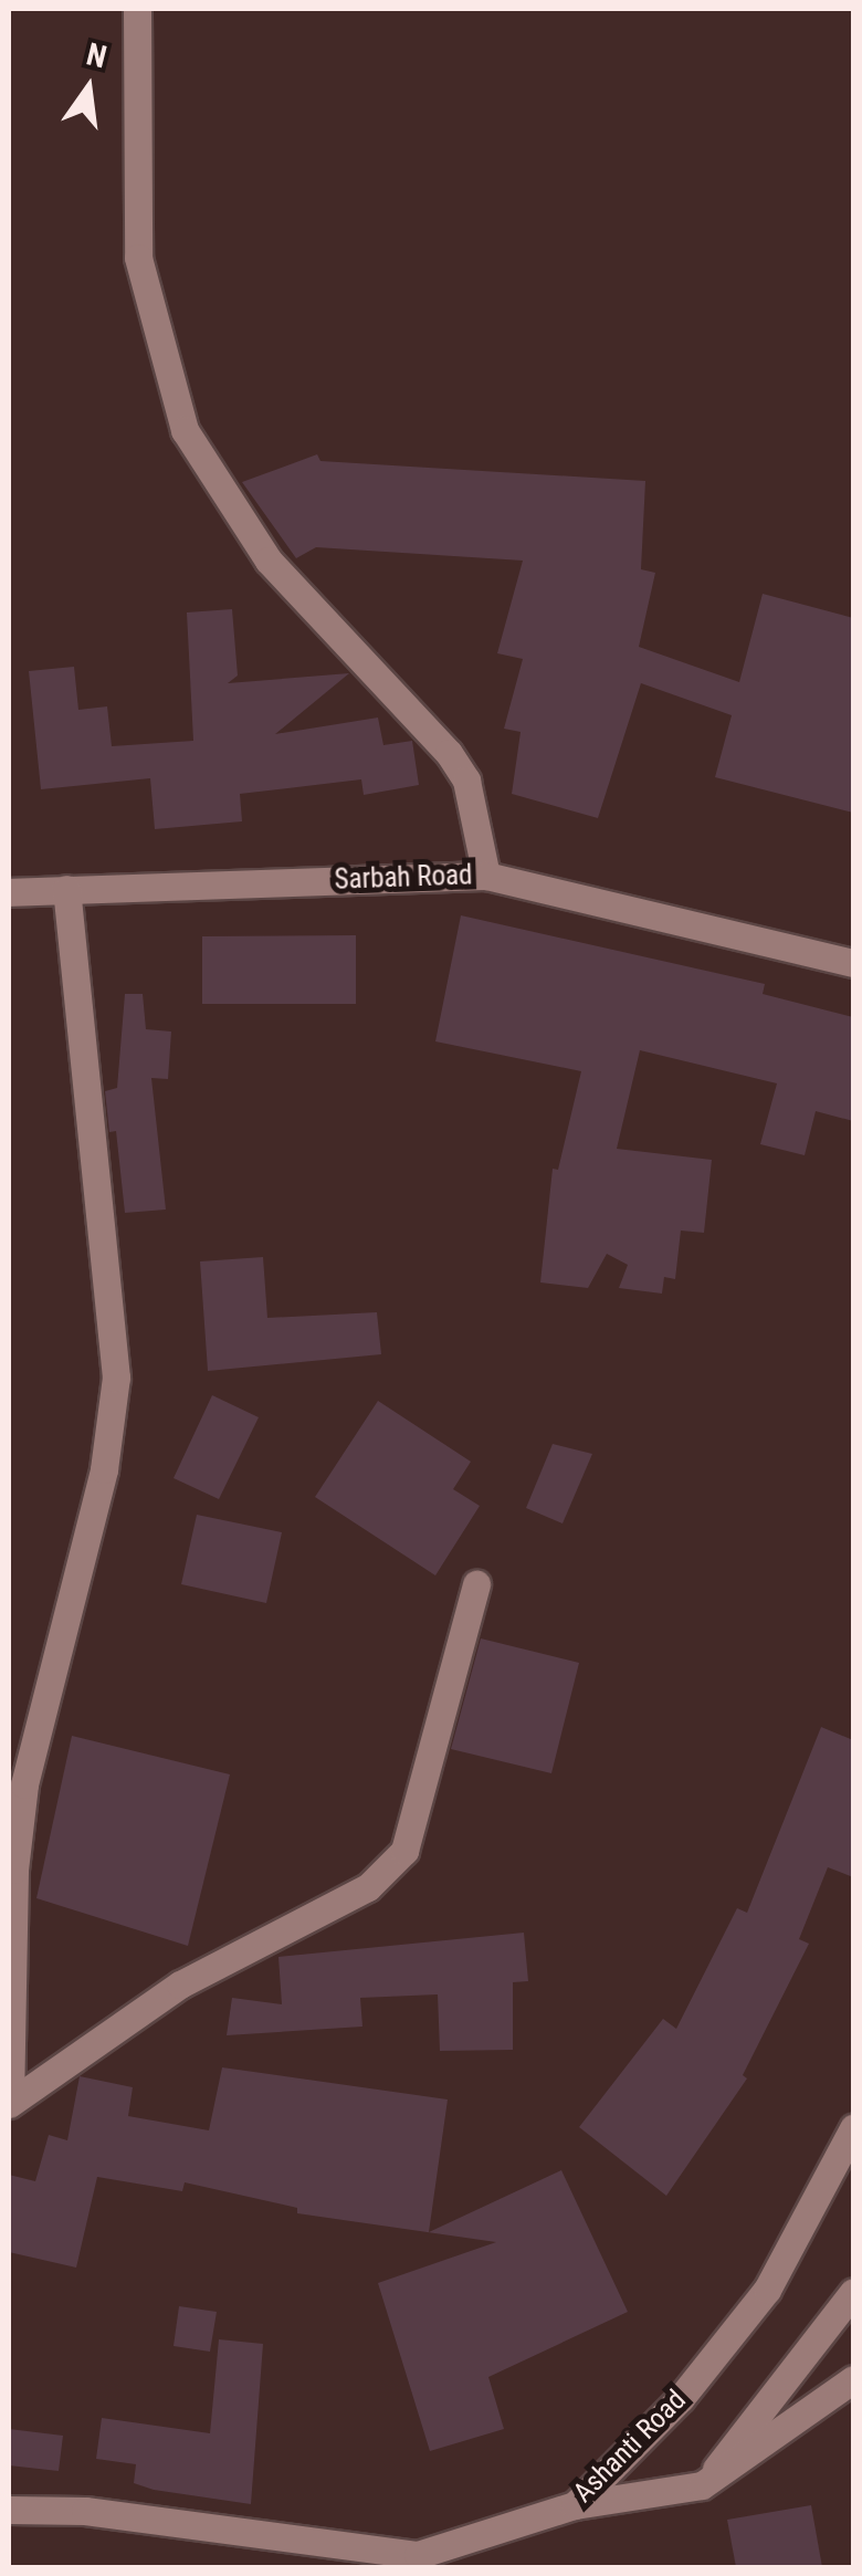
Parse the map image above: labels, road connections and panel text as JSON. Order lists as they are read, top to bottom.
{
  "streets": {
    "street": ["Sarbah Road", "Ashanti Road"]
  },
  "north": "top"
}
